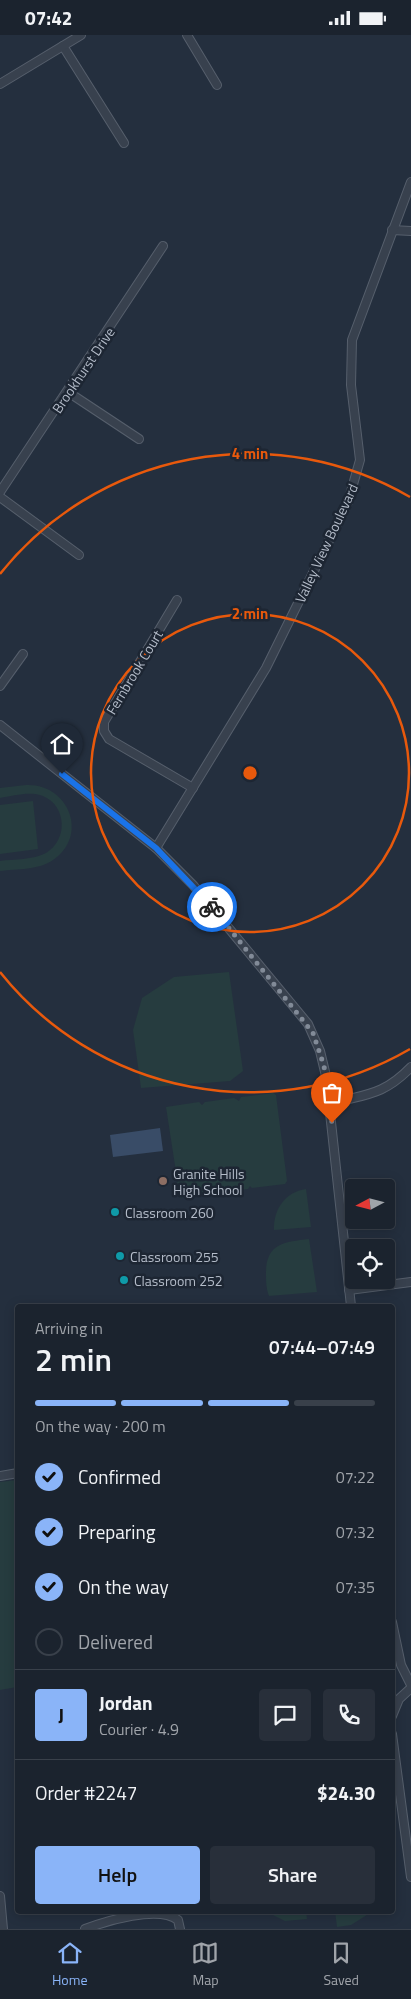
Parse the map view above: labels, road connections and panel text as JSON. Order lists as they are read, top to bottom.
{
  "streets": {
    "street": ["Brookhurst Drive", "Valley View Boulevard", "Fernbrook Court"]
  },
  "crossings": [
    ["Valley View Boulevard", "Fernbrook Court"]
  ],
  "places": [
    "Granite Hills High School",
    "Classroom 260",
    "Classroom 255",
    "Classroom 252"
  ],
  "north": "left",
  "page": {
    "status": "07:42",
    "heading": ["2 min", "Arriving in", "07:44–07:49"],
    "panel": [
      "Jordan",
      "Courier · 4.9",
      "Order #2247",
      "$24.30"
    ],
    "bar": "On the way · 200 m",
    "list": [
      ["Confirmed", "07:22"],
      ["Preparing", "07:32"],
      ["On the way", "07:35"],
      "Delivered"
    ],
    "round": "J",
    "buttons": ["Help", "Share"],
    "tabs": ["Home", "Map", "Saved"]
  },
  "rings": ["4 min", "2 min"]
}
